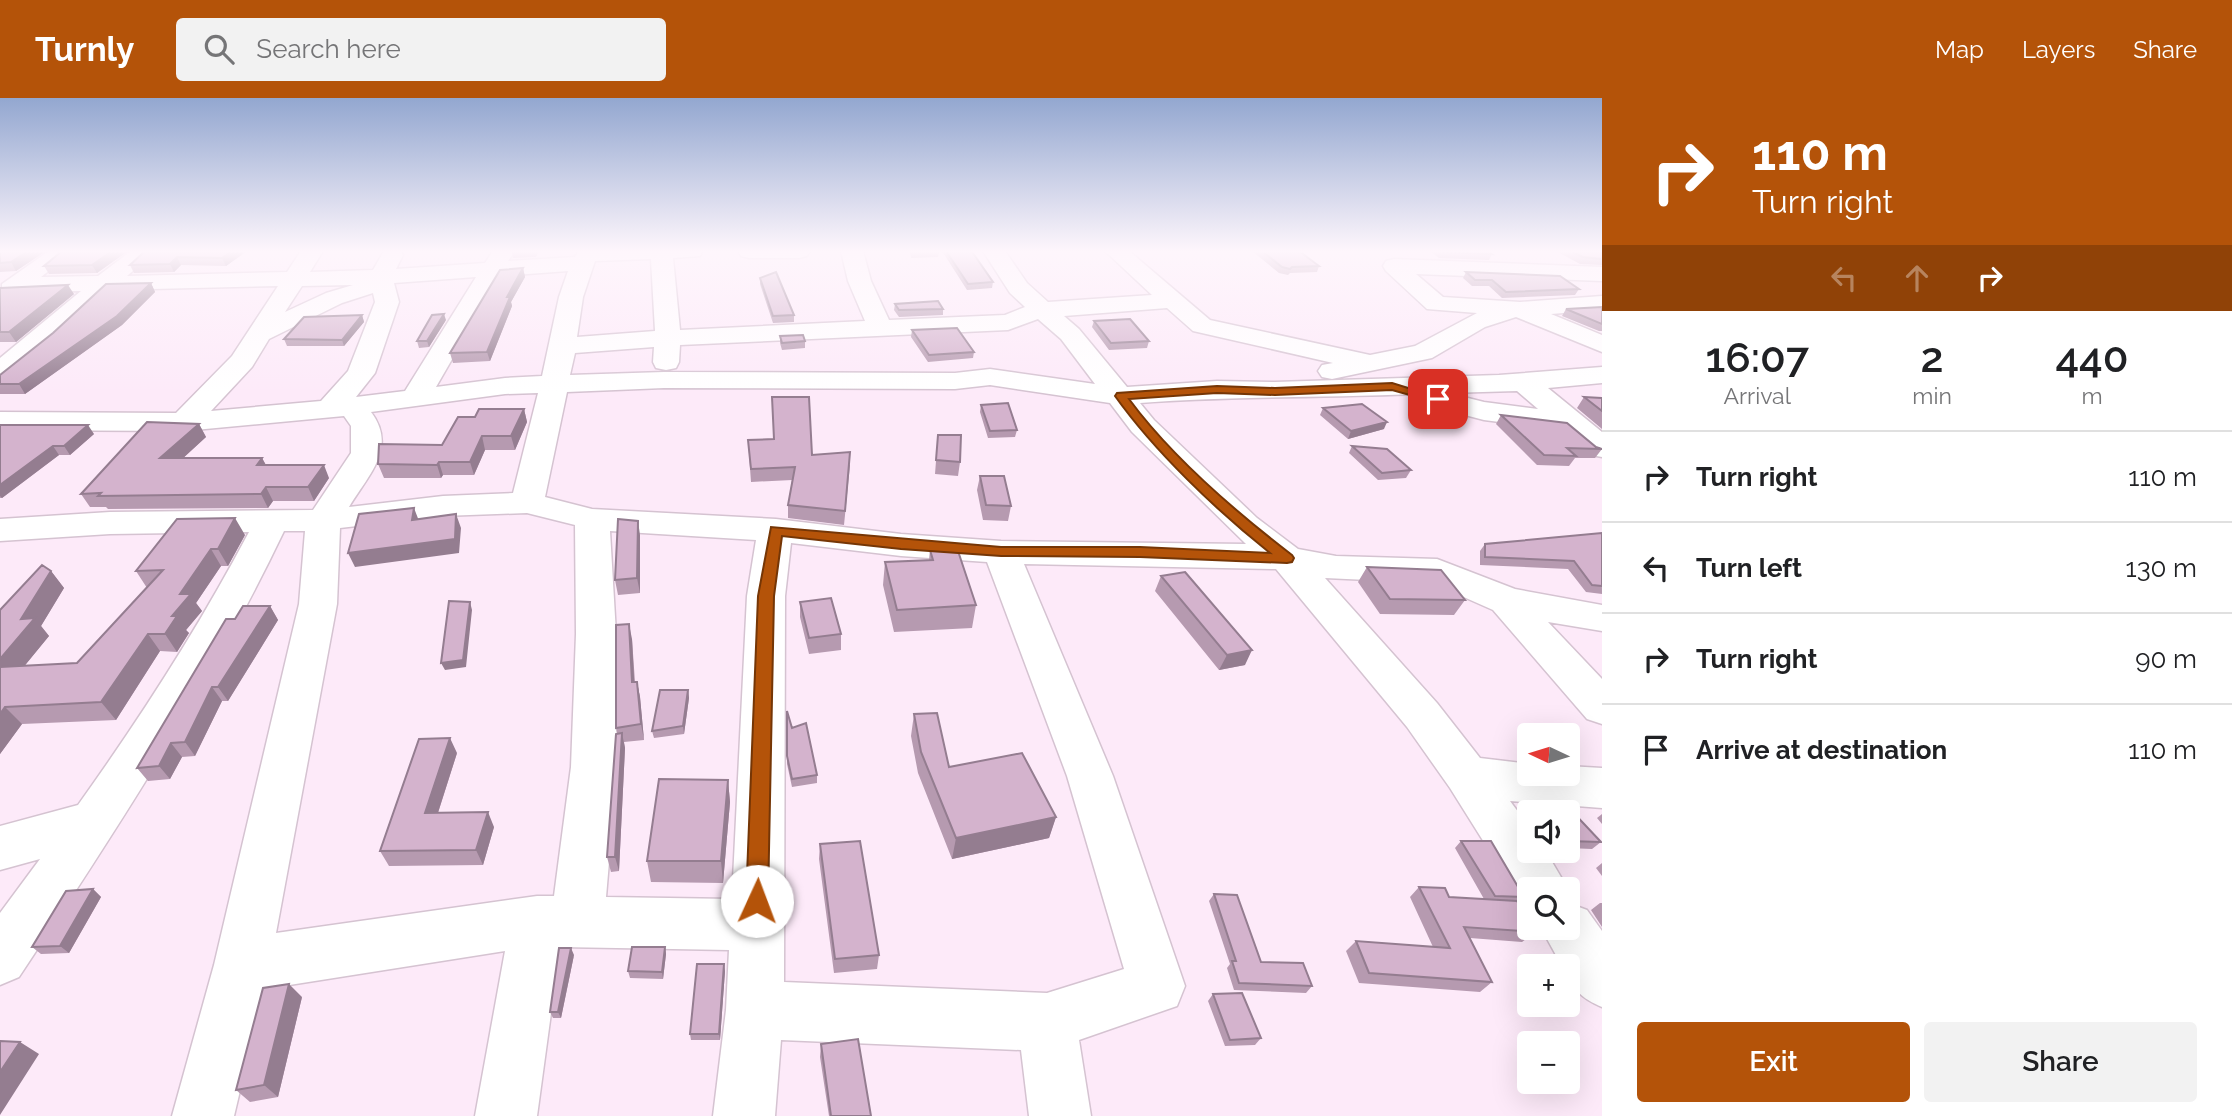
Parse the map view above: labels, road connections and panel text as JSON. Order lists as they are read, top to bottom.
{
  "north": "left",
  "page": {
    "header": "Turnly",
    "search": "Search here",
    "nav": ["Map", "Layers", "Share"],
    "turn": ["110 m", "Turn right"],
    "eta": [
      "16:07",
      "Arrival",
      "2",
      "min",
      "440",
      "m"
    ],
    "list": [
      {
        "name": "Turn right",
        "value": "110 m"
      },
      {
        "name": "Turn left",
        "value": "130 m"
      },
      {
        "name": "Turn right",
        "value": "90 m"
      },
      {
        "name": "Arrive at destination",
        "value": "110 m"
      }
    ],
    "map_buttons": ["+", "−"],
    "buttons": ["Exit", "Share"]
  }
}
